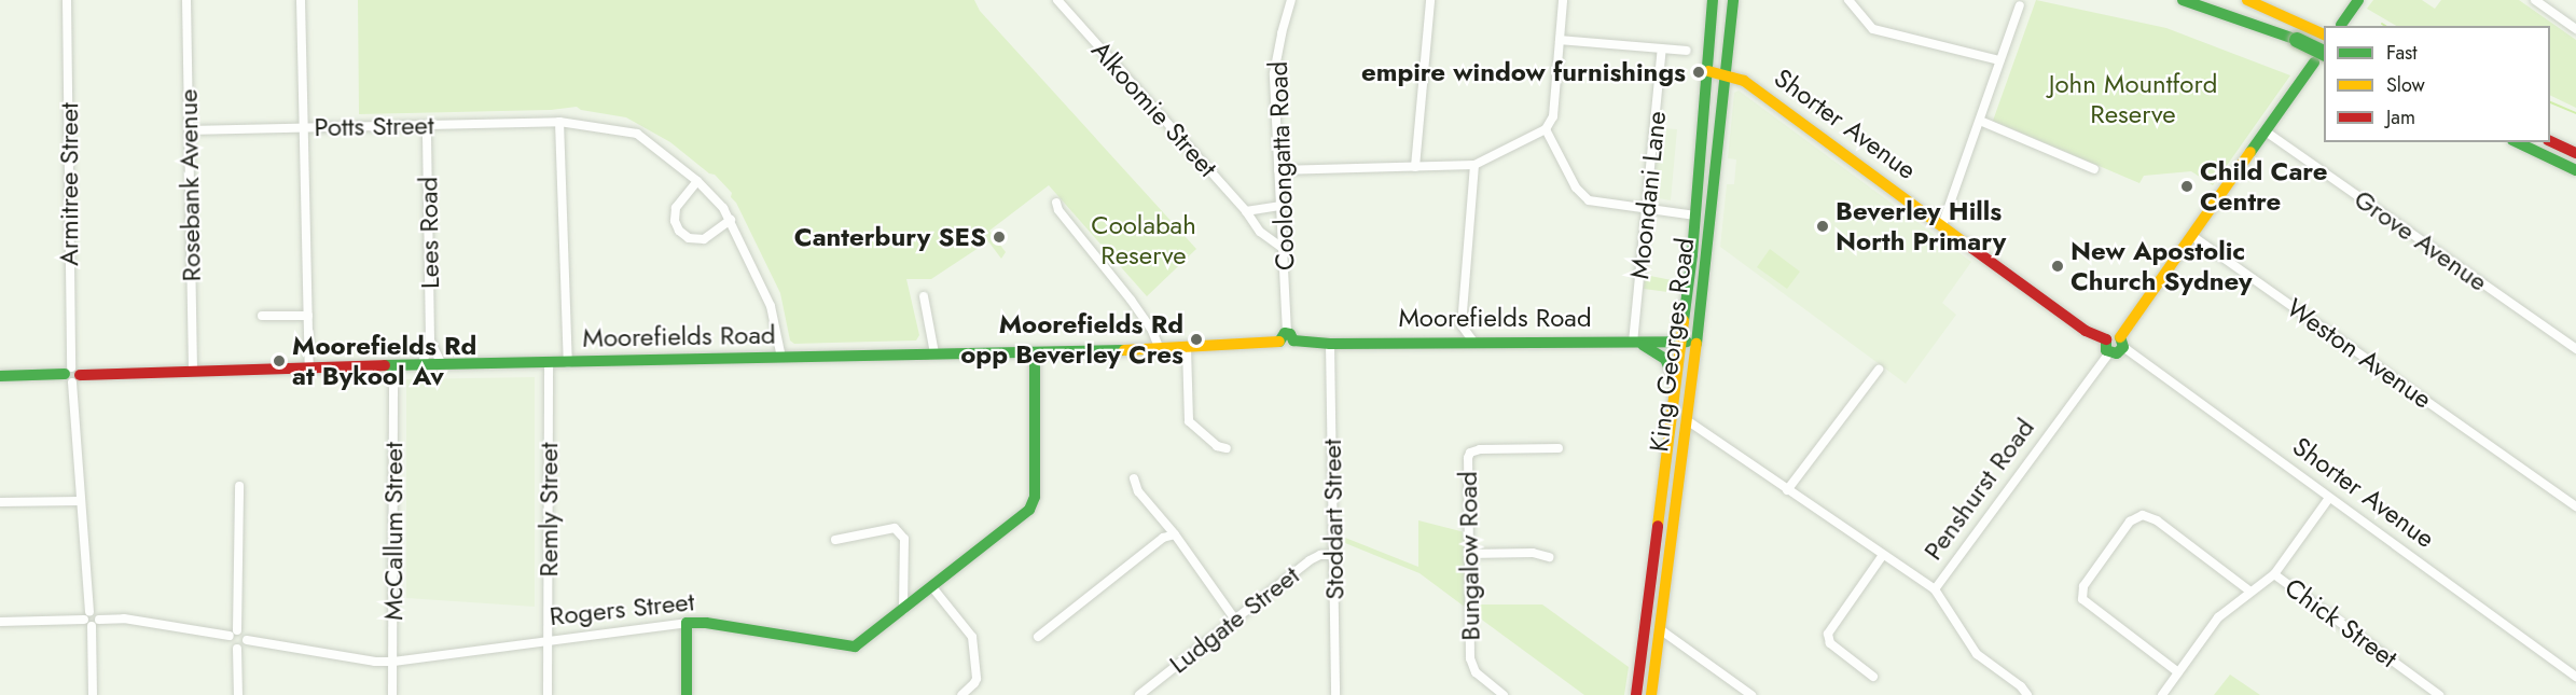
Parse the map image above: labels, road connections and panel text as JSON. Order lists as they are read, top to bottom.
{
  "streets": {
    "main road": [
      "Shorter Avenue",
      "Moorefields Road",
      "King Georges Road",
      "Penshurst Road",
      "Rogers Street"
    ],
    "street": [
      "Alkoomie Street",
      "Potts Street",
      "Cooloongatta Road",
      "Armitree Street",
      "Rosebank Avenue",
      "Moondani Lane",
      "Lees Road",
      "Grove Avenue",
      "Weston Avenue",
      "Remly Street",
      "Stoddart Street",
      "McCallum Street",
      "Bungalow Road",
      "Ludgate Street",
      "Chick Street"
    ]
  },
  "crossings": [
    ["Alkoomie Street", "Cooloongatta Road"],
    ["Shorter Avenue", "King Georges Road"],
    ["Shorter Avenue", "Penshurst Road"],
    ["Potts Street", "Rosebank Avenue"],
    ["Potts Street", "Lees Road"],
    ["Cooloongatta Road", "Moorefields Road"],
    ["Armitree Street", "Moorefields Road"],
    ["Rosebank Avenue", "Moorefields Road"],
    ["Moondani Lane", "Moorefields Road"],
    ["Lees Road", "Moorefields Road"],
    ["Grove Avenue", "Penshurst Road"],
    ["Moorefields Road", "King Georges Road"],
    ["Moorefields Road", "Remly Street"],
    ["Moorefields Road", "Stoddart Street"],
    ["Moorefields Road", "McCallum Street"],
    ["Moorefields Road", "Rogers Street"],
    ["King Georges Road", "Penshurst Road"],
    ["Weston Avenue", "Penshurst Road"],
    ["Remly Street", "Rogers Street"],
    ["Stoddart Street", "Ludgate Street"],
    ["McCallum Street", "Rogers Street"]
  ],
  "parks": ["John Mountford Reserve", "Coolabah Reserve"],
  "places": [
    "empire window furnishings",
    "Child Care Centre",
    "Beverley Hills North Primary",
    "Canterbury SES",
    "New Apostolic Church Sydney",
    "Moorefields Rd opp Beverley Cres",
    "Moorefields Rd at Bykool Av"
  ],
  "legend": ["Fast", "Slow", "Jam"]
}
